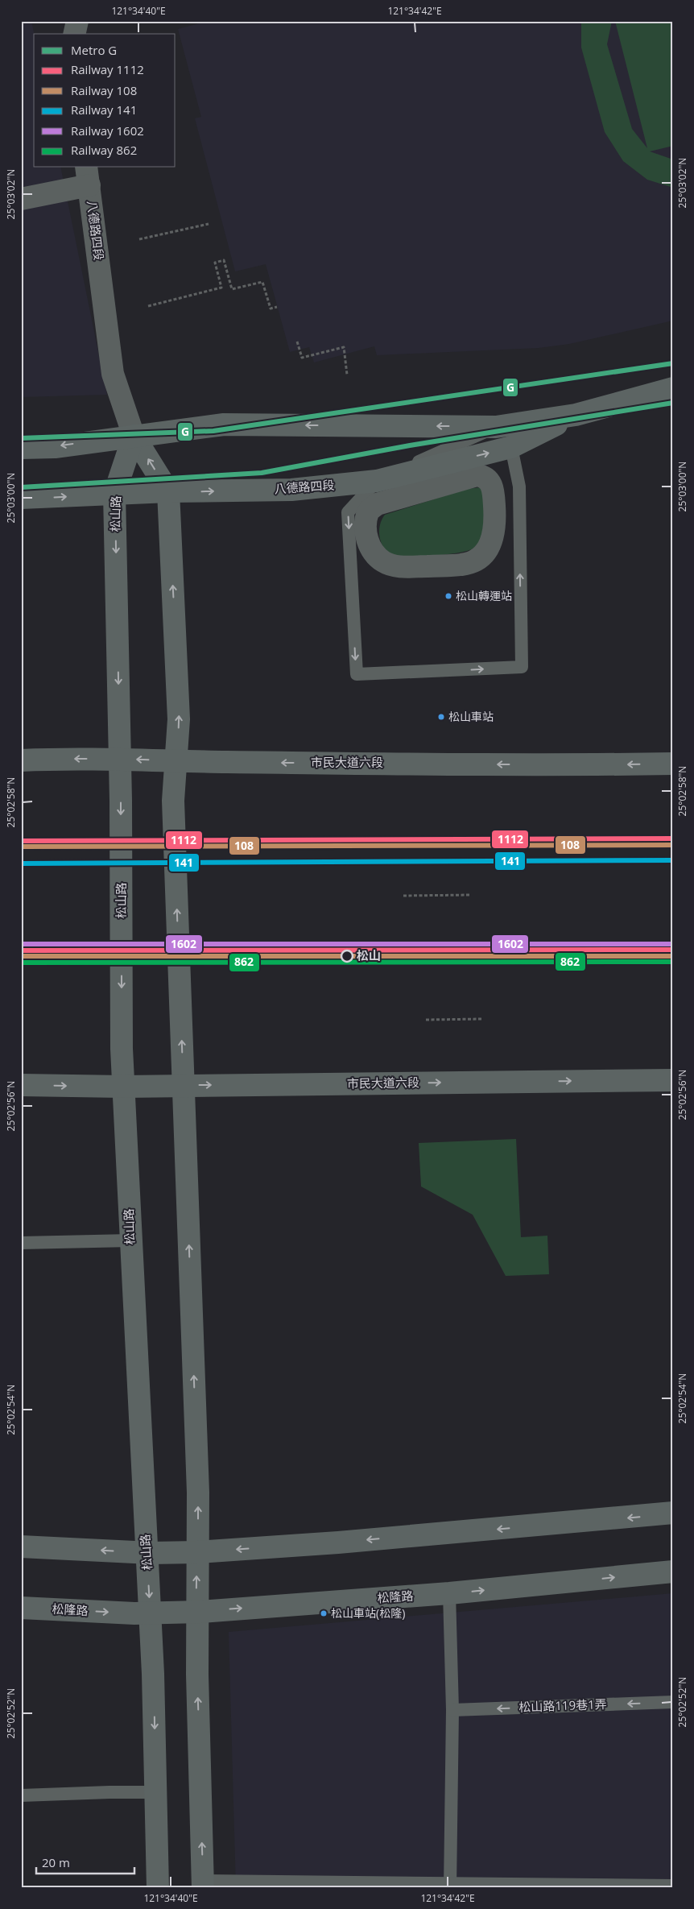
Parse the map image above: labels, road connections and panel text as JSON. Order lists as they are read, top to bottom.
{
  "streets": {
    "main road": [
      "八德路四段",
      "松山路",
      "市民大道六段",
      "松隆路"
    ],
    "lane": ["松山路119巷1弄"]
  },
  "crossings": [
    ["八德路四段", "松山路"],
    ["松山路", "市民大道六段"],
    ["松山路", "松隆路"]
  ],
  "one_way": ["松山路119巷1弄"],
  "places": [
    "松山轉運站",
    "松山車站",
    "松山",
    "松山車站(松隆)"
  ],
  "lines": [
    "metro line G",
    "rail line 1112",
    "rail line 108",
    "rail line 141",
    "rail line 1602",
    "rail line 862"
  ],
  "legend": [
    "Metro G",
    "Railway 1112",
    "Railway 108",
    "Railway 141",
    "Railway 1602",
    "Railway 862"
  ],
  "scale_bar": "20 m",
  "coordinates": [
    "121°34'40\"E",
    "121°34'42\"E",
    "25°03'02\"N",
    "25°03'00\"N",
    "25°02'58\"N",
    "25°02'56\"N",
    "25°02'54\"N",
    "25°02'52\"N"
  ]
}
